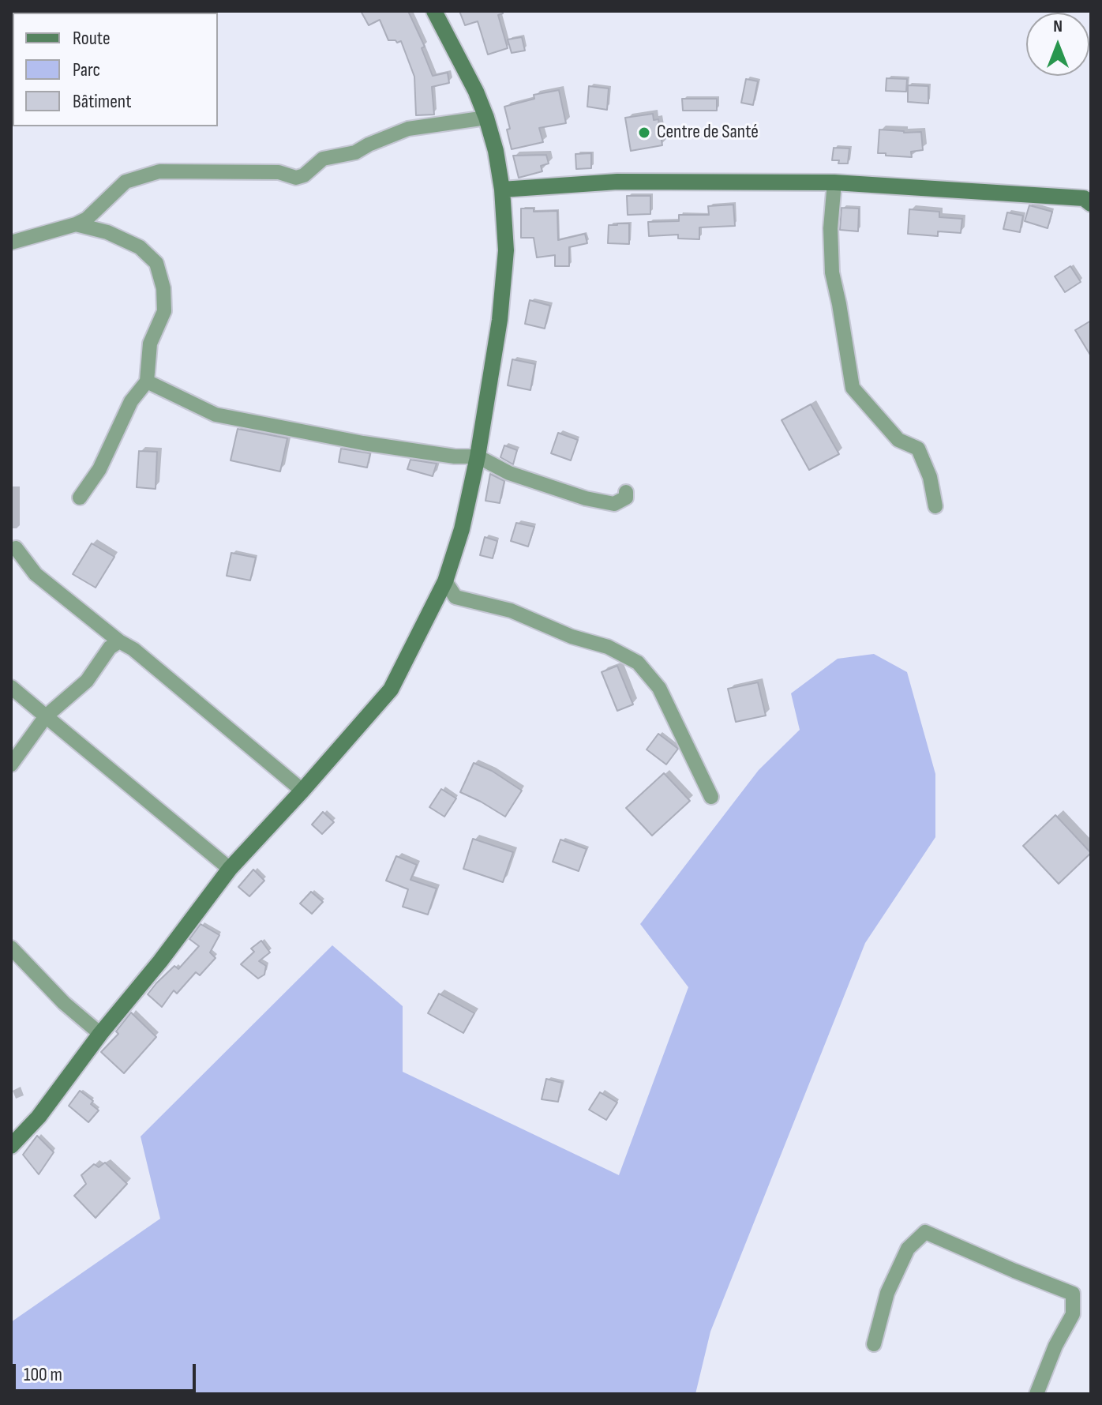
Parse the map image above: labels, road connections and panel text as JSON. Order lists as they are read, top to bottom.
{
  "places": ["Centre de Santé"],
  "legend": ["Route", "Parc", "Bâtiment"],
  "scale_bar": "100 m",
  "north": "top"
}
